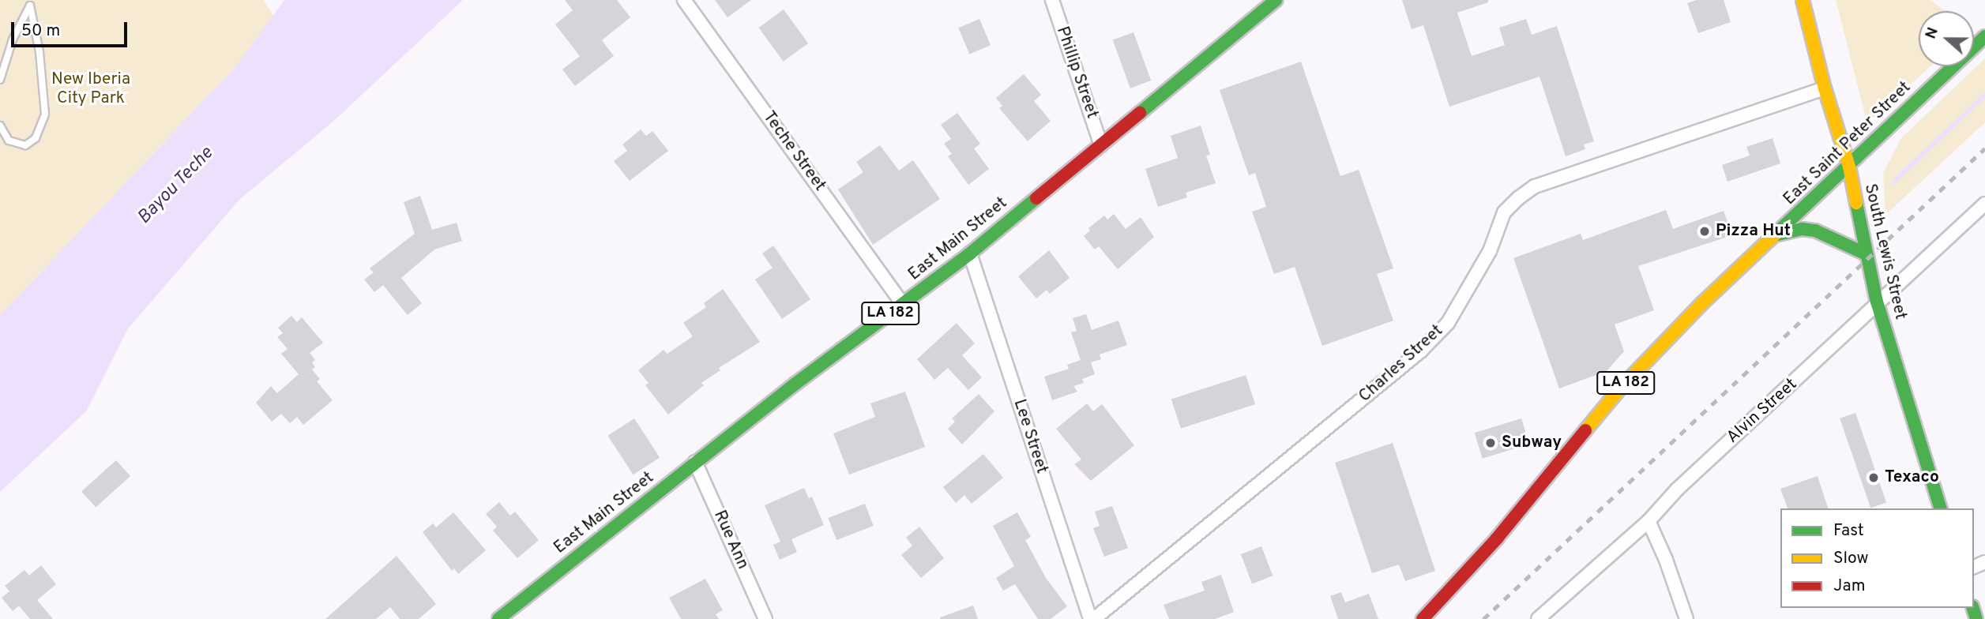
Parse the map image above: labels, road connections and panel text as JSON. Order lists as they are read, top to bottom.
{
  "streets": {
    "main road": [
      "East Saint Peter Street",
      "East Main Street",
      "South Lewis Street",
      "LA 182"
    ],
    "street": [
      "Phillip Street",
      "Teche Street",
      "Charles Street",
      "Alvin Street",
      "Lee Street",
      "Rue Ann"
    ]
  },
  "crossings": [
    ["Phillip Street", "East Main Street"],
    ["East Saint Peter Street", "South Lewis Street"],
    ["Teche Street", "East Main Street"],
    ["East Main Street", "Lee Street"],
    ["East Main Street", "Rue Ann"],
    ["South Lewis Street", "Charles Street"],
    ["South Lewis Street", "Alvin Street"],
    ["Charles Street", "Lee Street"]
  ],
  "water": ["Bayou Teche"],
  "parks": ["New Iberia City Park"],
  "places": ["Pizza Hut", "Subway", "Texaco"],
  "legend": ["Fast", "Slow", "Jam"],
  "scale_bar": "50 m",
  "north": "left"
}
